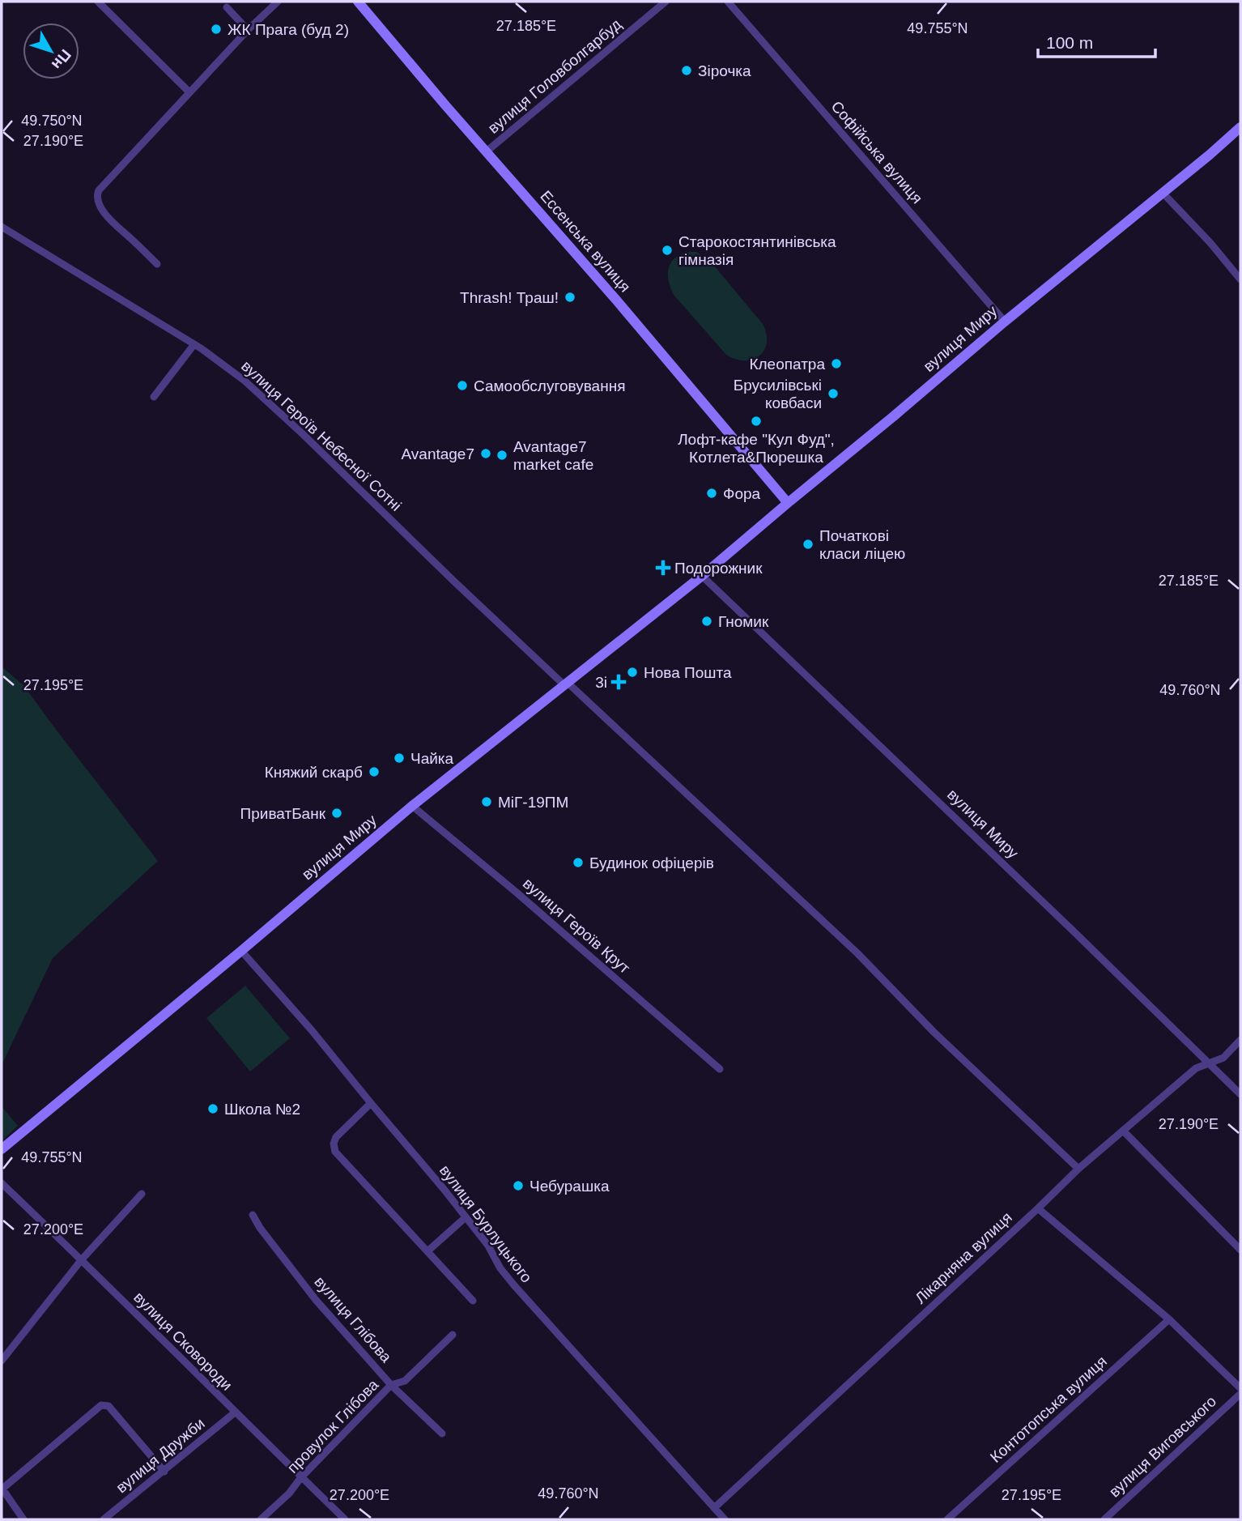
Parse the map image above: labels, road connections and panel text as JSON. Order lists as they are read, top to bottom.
{
  "streets": {
    "main road": ["Ессенська вулиця", "вулиця Миру"],
    "street": [
      "вулиця Головболгарбуд",
      "Софійська вулиця",
      "вулиця Героїв Небесної Сотні",
      "вулиця Героїв Крут",
      "вулиця Бурлуцького",
      "Лікарняна вулиця",
      "вулиця Глібова",
      "вулиця Сковороди",
      "Контотопська вулиця",
      "провулок Глібова",
      "вулиця Виговського",
      "вулиця Дружби"
    ]
  },
  "crossings": [
    ["вулиця Головболгарбуд", "Ессенська вулиця"],
    ["Софійська вулиця", "вулиця Миру"],
    ["Ессенська вулиця", "вулиця Миру"],
    ["вулиця Миру", "вулиця Героїв Небесної Сотні"],
    ["вулиця Миру", "вулиця Героїв Крут"],
    ["вулиця Миру", "вулиця Бурлуцького"],
    ["вулиця Миру", "Лікарняна вулиця"],
    ["вулиця Героїв Небесної Сотні", "Лікарняна вулиця"],
    ["вулиця Бурлуцького", "Лікарняна вулиця"],
    ["вулиця Глібова", "провулок Глібова"],
    ["вулиця Сковороди", "провулок Глібова"],
    ["вулиця Сковороди", "вулиця Дружби"]
  ],
  "places": {
    "other": [
      "ЖК Прага (буд 2)",
      "Зірочка",
      "Старокостянтинівська гімназія",
      "Thrash! Траш!",
      "Клеопатра",
      "Самообслуговування",
      "Брусилівські ковбаси",
      "Лофт-кафе \"Кул Фуд\", Котлета&Пюрешка",
      "Avantage7",
      "Avantage7 market cafe",
      "Фора",
      "Початкові класи ліцею",
      "Гномик",
      "Нова Пошта",
      "Чайка",
      "Княжий скарб",
      "МіГ-19ПМ",
      "ПриватБанк",
      "Будинок офіцерів",
      "Школа №2",
      "Чебурашка"
    ],
    "health": ["Подорожник", "3і"]
  },
  "scale_bar": "100 m",
  "north": "bottom right",
  "coordinates": [
    "27.185°E",
    "49.755°N",
    "49.750°N",
    "27.190°E",
    "27.195°E",
    "49.760°N",
    "27.200°E"
  ]
}
